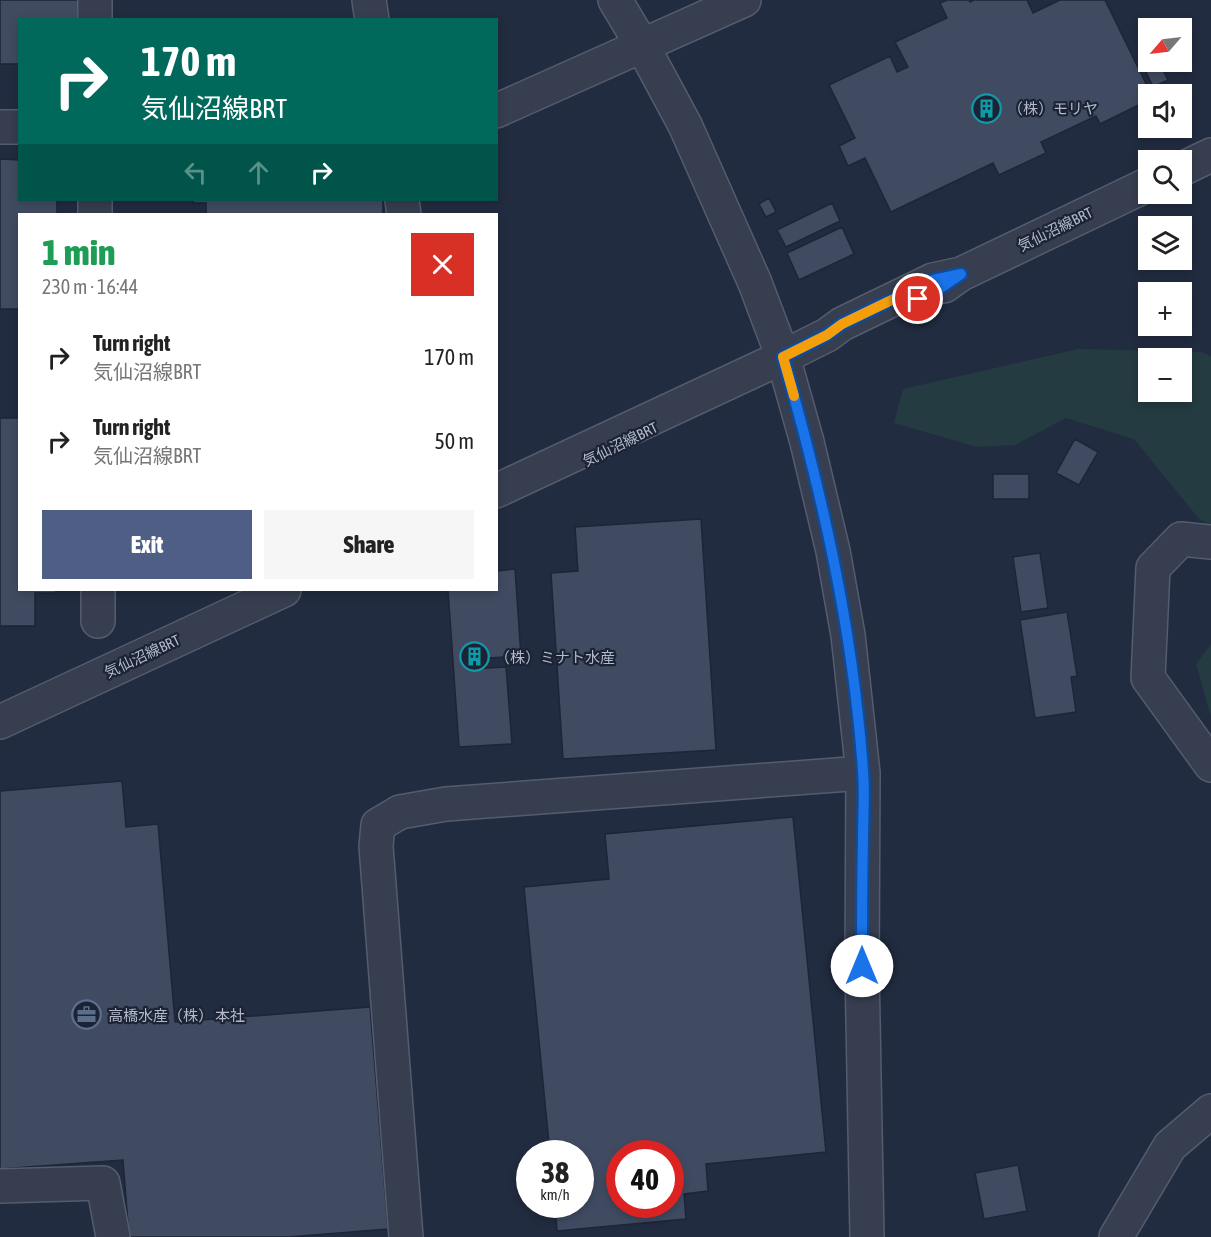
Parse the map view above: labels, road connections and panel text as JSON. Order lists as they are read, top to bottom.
{
  "streets": {
    "street": ["気仙沼線BRT"]
  },
  "places": {
    "building": ["（株）モリヤ", "（株）ミナト水産"],
    "office": ["高橋水産（株） 本社"]
  },
  "north": "bottom left",
  "page": {
    "map_buttons": ["+", "−"],
    "turn": ["170 m", "気仙沼線BRT"],
    "heading": ["1 min", "230 m · 16:44"],
    "list": [
      {
        "name": "Turn right",
        "note": "気仙沼線BRT",
        "value": "170 m"
      },
      {
        "name": "Turn right",
        "note": "気仙沼線BRT",
        "value": "50 m"
      }
    ],
    "buttons": ["Exit", "Share"],
    "speed": "38 km/h",
    "limit": "40"
  }
}
